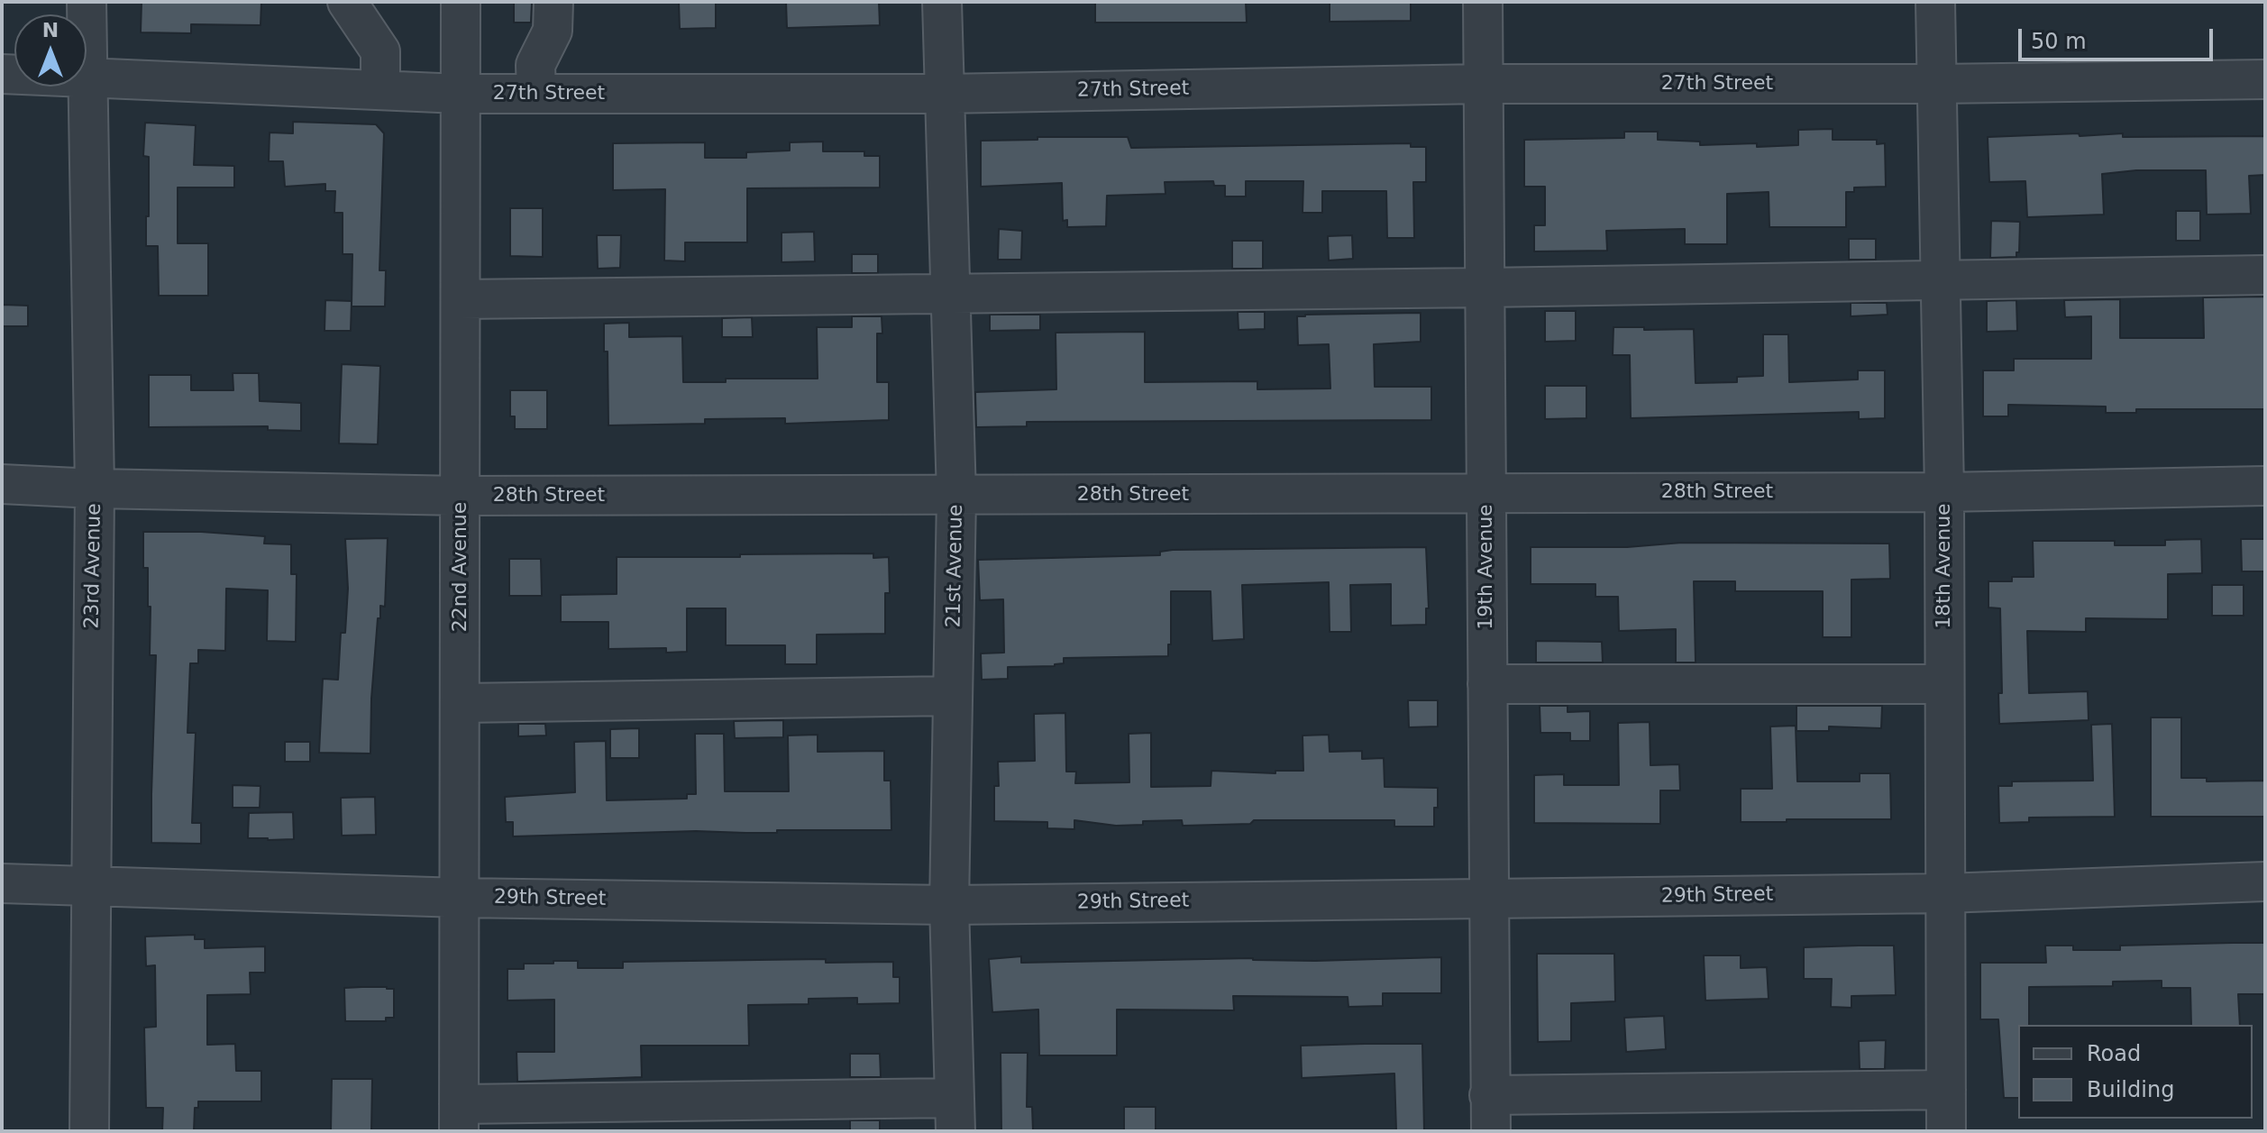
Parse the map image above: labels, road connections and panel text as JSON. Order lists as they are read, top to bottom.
{
  "streets": {
    "street": [
      "27th Street",
      "28th Street",
      "23rd Avenue",
      "21st Avenue",
      "18th Avenue",
      "22nd Avenue",
      "19th Avenue",
      "29th Street"
    ]
  },
  "crossings": [
    ["27th Street", "23rd Avenue"],
    ["27th Street", "21st Avenue"],
    ["27th Street", "18th Avenue"],
    ["27th Street", "22nd Avenue"],
    ["27th Street", "19th Avenue"],
    ["28th Street", "23rd Avenue"],
    ["28th Street", "21st Avenue"],
    ["28th Street", "18th Avenue"],
    ["28th Street", "22nd Avenue"],
    ["28th Street", "19th Avenue"],
    ["23rd Avenue", "29th Street"],
    ["21st Avenue", "29th Street"],
    ["18th Avenue", "29th Street"],
    ["22nd Avenue", "29th Street"],
    ["19th Avenue", "29th Street"]
  ],
  "legend": ["Road", "Building"],
  "scale_bar": "50 m",
  "north": "top"
}
